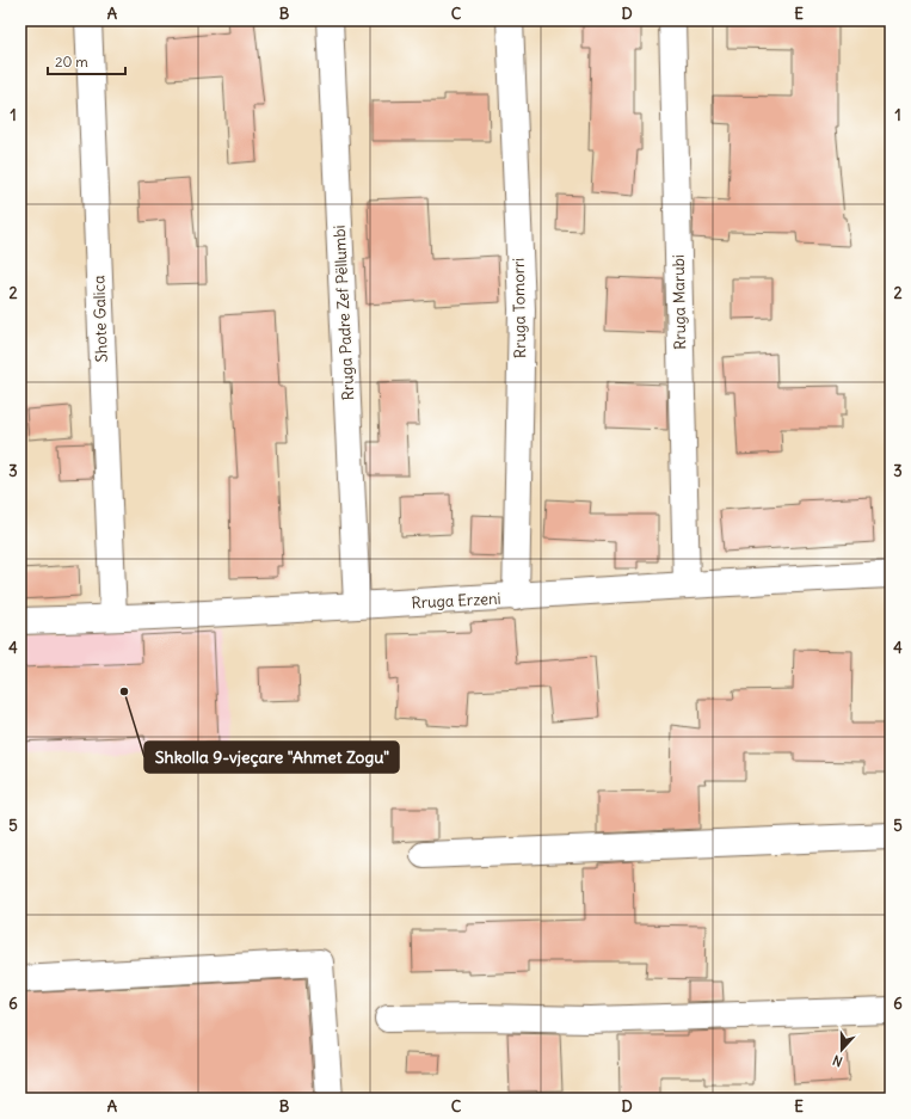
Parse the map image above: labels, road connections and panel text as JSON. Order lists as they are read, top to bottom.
{
  "streets": {
    "street": [
      "Rruga Marubi",
      "Rruga Tomorri",
      "Rruga Padre Zef Pëllumbi",
      "Shote Galica",
      "Rruga Erzeni"
    ]
  },
  "crossings": [
    ["Rruga Marubi", "Rruga Erzeni"],
    ["Rruga Tomorri", "Rruga Erzeni"],
    ["Rruga Padre Zef Pëllumbi", "Rruga Erzeni"],
    ["Shote Galica", "Rruga Erzeni"]
  ],
  "places": ["Shkolla 9-vjeçare \"Ahmet Zogu\""],
  "scale_bar": "20 m",
  "north": "bottom",
  "grid": {
    "columns": [
      "A",
      "B",
      "C",
      "D",
      "E"
    ],
    "rows": [
      "1",
      "2",
      "3",
      "4",
      "5",
      "6"
    ]
  }
}
